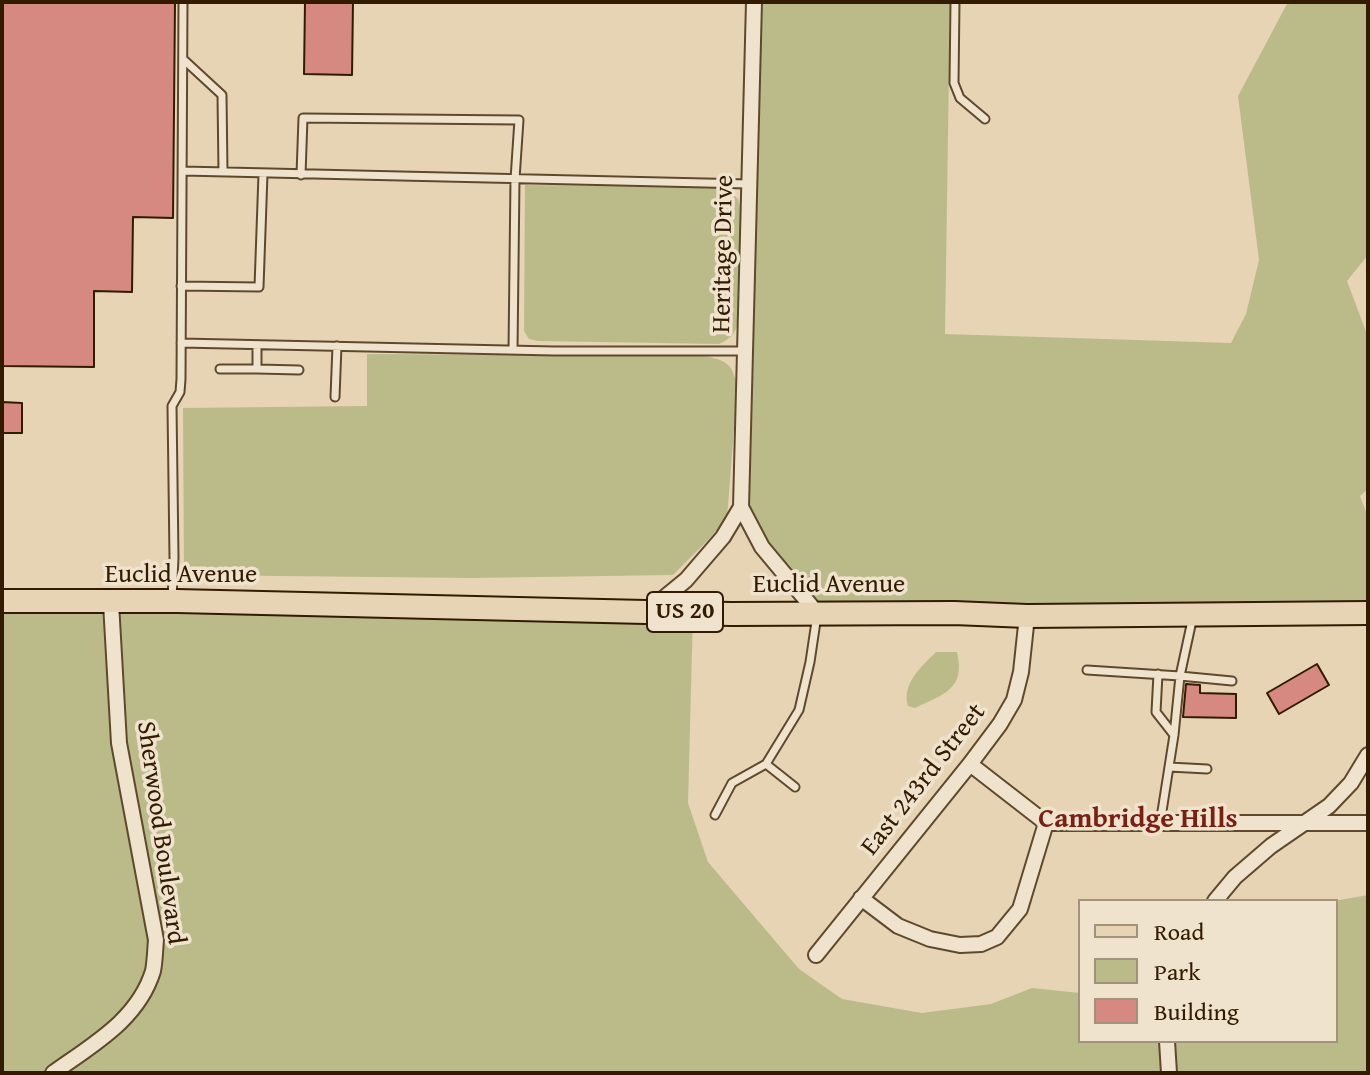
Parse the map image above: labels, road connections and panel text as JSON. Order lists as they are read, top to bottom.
{
  "streets": {
    "main road": ["Euclid Avenue", "US 20"],
    "street": ["Heritage Drive", "East 243rd Street", "Sherwood Boulevard"]
  },
  "crossings": [
    ["Heritage Drive", "Euclid Avenue"],
    ["Euclid Avenue", "East 243rd Street"],
    ["Euclid Avenue", "Sherwood Boulevard"]
  ],
  "districts": ["Cambridge Hills"],
  "legend": ["Road", "Park", "Building"]
}
